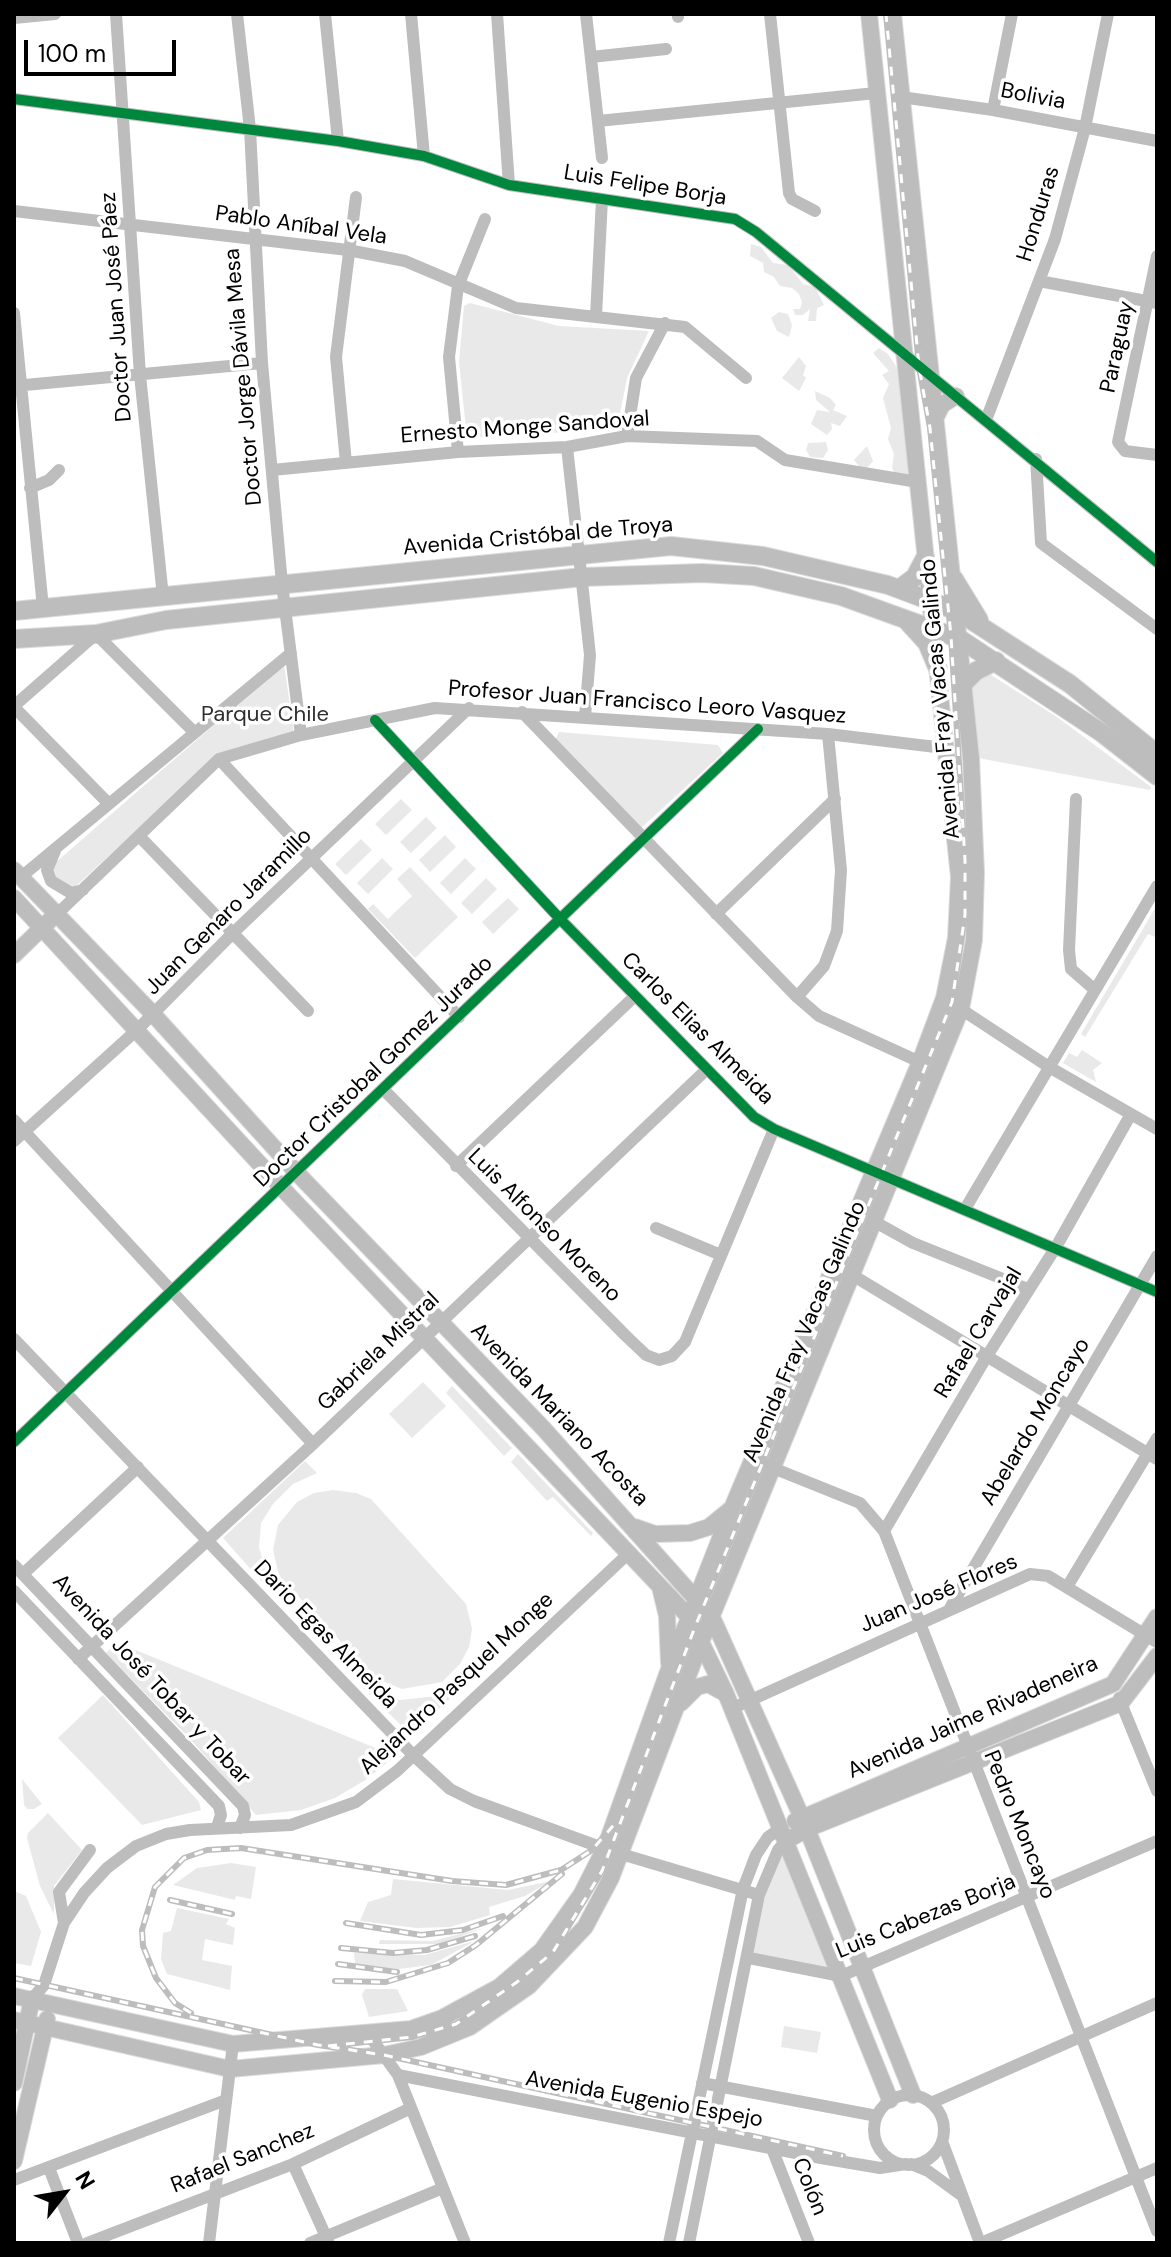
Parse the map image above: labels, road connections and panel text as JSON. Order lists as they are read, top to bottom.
{
  "streets": {
    "highway": ["Avenida Cristóbal de Troya"],
    "main road": ["Avenida Fray Vacas Galindo", "Avenida Mariano Acosta", "Avenida Jaime Rivadeneira"],
    "street": [
      "Bolivia",
      "Luis Felipe Borja",
      "Honduras",
      "Pablo Aníbal Vela",
      "Doctor Juan José Páez",
      "Paraguay",
      "Doctor Jorge Dávila Mesa",
      "Ernesto Monge Sandoval",
      "Profesor Juan Francisco Leoro Vasquez",
      "Juan Genaro Jaramillo",
      "Carlos Elias Almeida",
      "Doctor Cristobal Gomez Jurado",
      "Luis Alfonso Moreno",
      "Rafael Carvajal",
      "Gabriela Mistral",
      "Abelardo Moncayo",
      "Juan José Flores",
      "Dario Egas Almeida",
      "Avenida José Tobar y Tobar",
      "Alejandro Pasquel Monge",
      "Pedro Moncayo",
      "Luis Cabezas Borja",
      "Avenida Eugenio Espejo",
      "Rafael Sanchez",
      "Colón"
    ]
  },
  "crossings": [
    ["Bolivia", "Honduras"],
    ["Bolivia", "Avenida Fray Vacas Galindo"],
    ["Luis Felipe Borja", "Honduras"],
    ["Luis Felipe Borja", "Doctor Juan José Páez"],
    ["Luis Felipe Borja", "Doctor Jorge Dávila Mesa"],
    ["Luis Felipe Borja", "Avenida Fray Vacas Galindo"],
    ["Pablo Aníbal Vela", "Doctor Juan José Páez"],
    ["Pablo Aníbal Vela", "Doctor Jorge Dávila Mesa"],
    ["Doctor Juan José Páez", "Avenida Cristóbal de Troya"],
    ["Doctor Jorge Dávila Mesa", "Ernesto Monge Sandoval"],
    ["Doctor Jorge Dávila Mesa", "Avenida Cristóbal de Troya"],
    ["Doctor Jorge Dávila Mesa", "Profesor Juan Francisco Leoro Vasquez"],
    ["Ernesto Monge Sandoval", "Avenida Fray Vacas Galindo"],
    ["Avenida Cristóbal de Troya", "Avenida Fray Vacas Galindo"],
    ["Avenida Fray Vacas Galindo", "Profesor Juan Francisco Leoro Vasquez"],
    ["Avenida Fray Vacas Galindo", "Carlos Elias Almeida"],
    ["Avenida Fray Vacas Galindo", "Avenida Mariano Acosta"],
    ["Avenida Fray Vacas Galindo", "Dario Egas Almeida"],
    ["Avenida Fray Vacas Galindo", "Pedro Moncayo"],
    ["Profesor Juan Francisco Leoro Vasquez", "Juan Genaro Jaramillo"],
    ["Profesor Juan Francisco Leoro Vasquez", "Carlos Elias Almeida"],
    ["Profesor Juan Francisco Leoro Vasquez", "Doctor Cristobal Gomez Jurado"],
    ["Juan Genaro Jaramillo", "Carlos Elias Almeida"],
    ["Juan Genaro Jaramillo", "Avenida Mariano Acosta"],
    ["Carlos Elias Almeida", "Doctor Cristobal Gomez Jurado"],
    ["Carlos Elias Almeida", "Rafael Carvajal"],
    ["Carlos Elias Almeida", "Gabriela Mistral"],
    ["Carlos Elias Almeida", "Abelardo Moncayo"],
    ["Doctor Cristobal Gomez Jurado", "Luis Alfonso Moreno"],
    ["Doctor Cristobal Gomez Jurado", "Avenida Mariano Acosta"],
    ["Doctor Cristobal Gomez Jurado", "Dario Egas Almeida"],
    ["Luis Alfonso Moreno", "Gabriela Mistral"],
    ["Rafael Carvajal", "Pedro Moncayo"],
    ["Gabriela Mistral", "Avenida Mariano Acosta"],
    ["Gabriela Mistral", "Dario Egas Almeida"],
    ["Gabriela Mistral", "Avenida José Tobar y Tobar"],
    ["Avenida Mariano Acosta", "Juan José Flores"],
    ["Avenida Mariano Acosta", "Alejandro Pasquel Monge"],
    ["Avenida Mariano Acosta", "Avenida Jaime Rivadeneira"],
    ["Avenida Mariano Acosta", "Luis Cabezas Borja"],
    ["Avenida Mariano Acosta", "Avenida Eugenio Espejo"],
    ["Abelardo Moncayo", "Juan José Flores"],
    ["Juan José Flores", "Avenida Jaime Rivadeneira"],
    ["Juan José Flores", "Pedro Moncayo"],
    ["Dario Egas Almeida", "Alejandro Pasquel Monge"],
    ["Avenida José Tobar y Tobar", "Alejandro Pasquel Monge"],
    ["Avenida Jaime Rivadeneira", "Pedro Moncayo"],
    ["Pedro Moncayo", "Luis Cabezas Borja"],
    ["Avenida Eugenio Espejo", "Colón"]
  ],
  "parks": ["Parque Chile"],
  "scale_bar": "100 m",
  "north": "top right"
}
